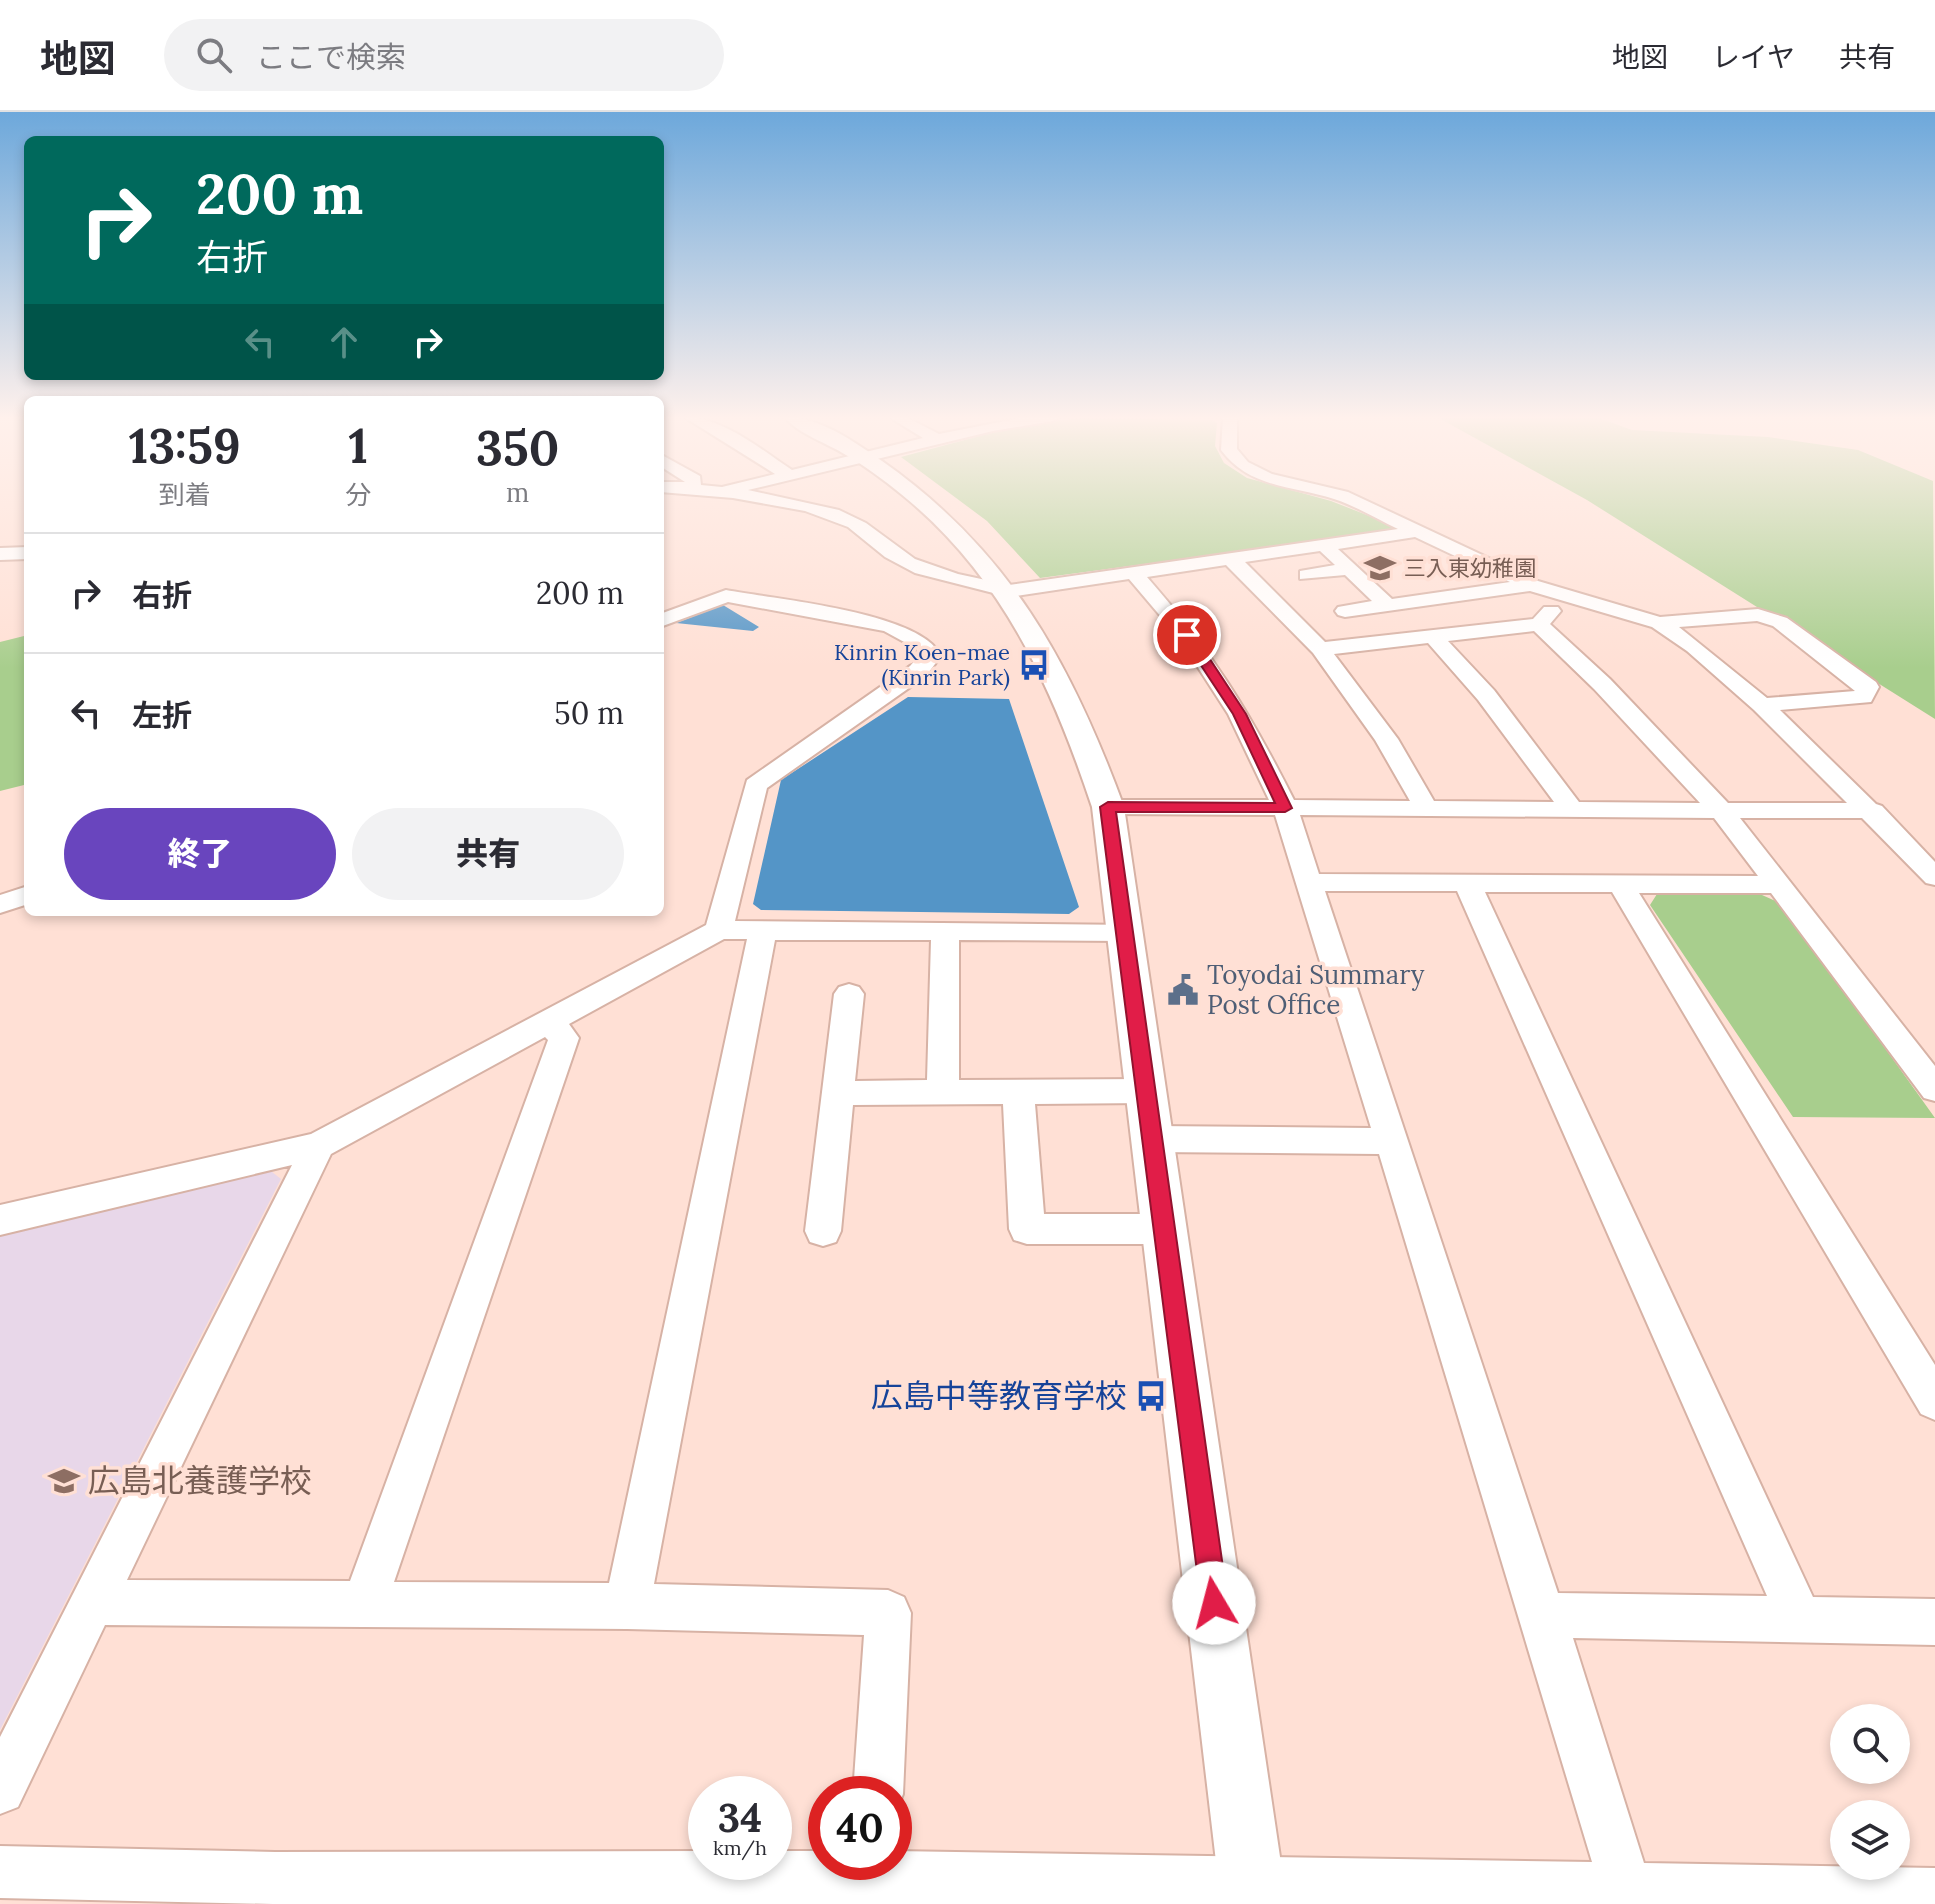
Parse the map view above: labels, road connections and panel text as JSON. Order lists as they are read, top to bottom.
{
  "places": {
    "school or university": ["三入東幼稚園", "広島北養護学校"],
    "bus stop": ["Kinrin Koen-mae (Kinrin Park)", "広島中等教育学校"],
    "public building": ["Toyodai Summary Post Office"]
  },
  "page": {
    "header": "地図",
    "search": "ここで検索",
    "nav": ["地図", "レイヤ", "共有"],
    "turn": ["200 m", "右折"],
    "eta": [
      "13:59",
      "到着",
      "1",
      "分",
      "350",
      "m"
    ],
    "list": [
      {
        "name": "右折",
        "value": "200 m"
      },
      {
        "name": "左折",
        "value": "50 m"
      }
    ],
    "buttons": ["終了", "共有"],
    "speed": "34 km/h",
    "limit": "40"
  }
}
